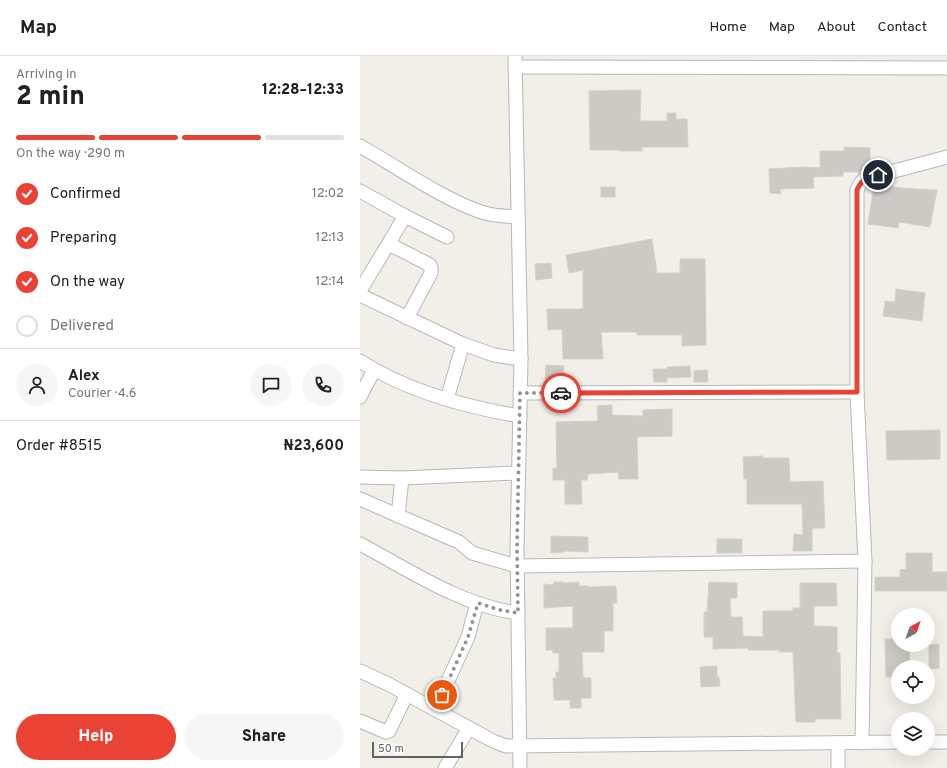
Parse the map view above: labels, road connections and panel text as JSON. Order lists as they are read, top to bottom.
{
  "scale_bar": "50 m",
  "north": "top right",
  "page": {
    "header": "Map",
    "nav": [
      "Home",
      "Map",
      "About",
      "Contact"
    ],
    "heading": ["2 min", "Arriving in", "12:28–12:33"],
    "panel": [
      "Alex",
      "Courier · 4.6",
      "Order #8515",
      "₦23,600"
    ],
    "bar": "On the way · 290 m",
    "list": [
      ["Confirmed", "12:02"],
      ["Preparing", "12:13"],
      ["On the way", "12:14"],
      "Delivered"
    ],
    "buttons": ["Help", "Share"],
    "scale": "50 m"
  }
}
